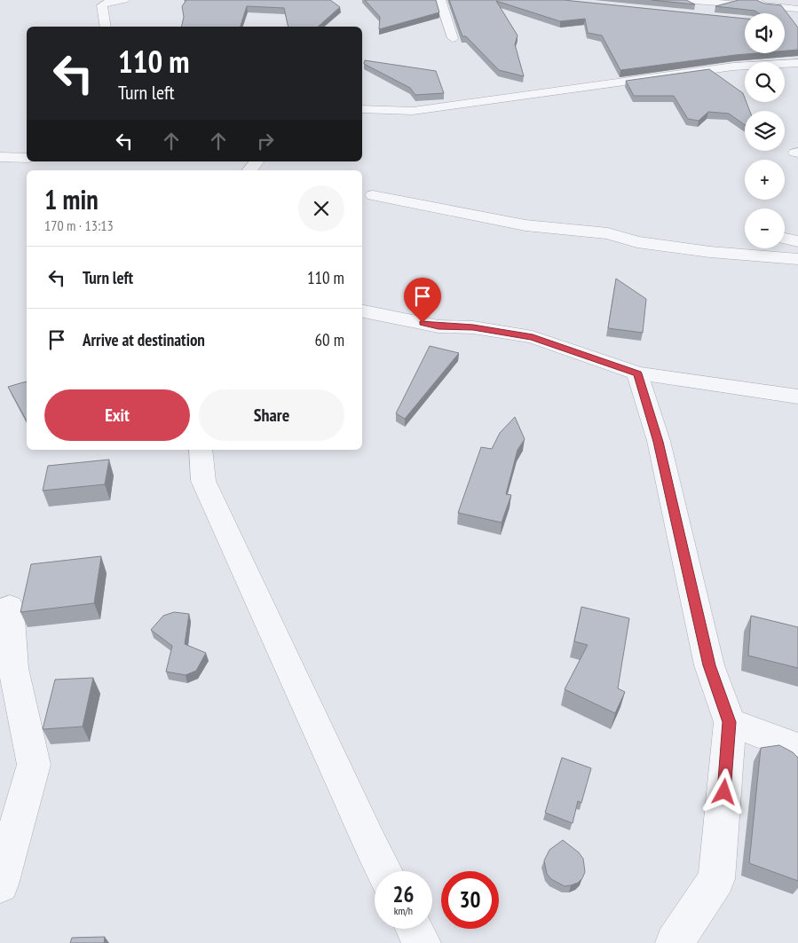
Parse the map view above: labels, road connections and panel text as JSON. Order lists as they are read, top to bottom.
{
  "page": {
    "map_buttons": ["+", "−"],
    "turn": ["110 m", "Turn left"],
    "heading": ["1 min", "170 m · 13:13"],
    "list": [
      {
        "name": "Turn left",
        "value": "110 m"
      },
      {
        "name": "Arrive at destination",
        "value": "60 m"
      }
    ],
    "buttons": ["Exit", "Share"],
    "speed": "26 km/h",
    "limit": "30"
  }
}
